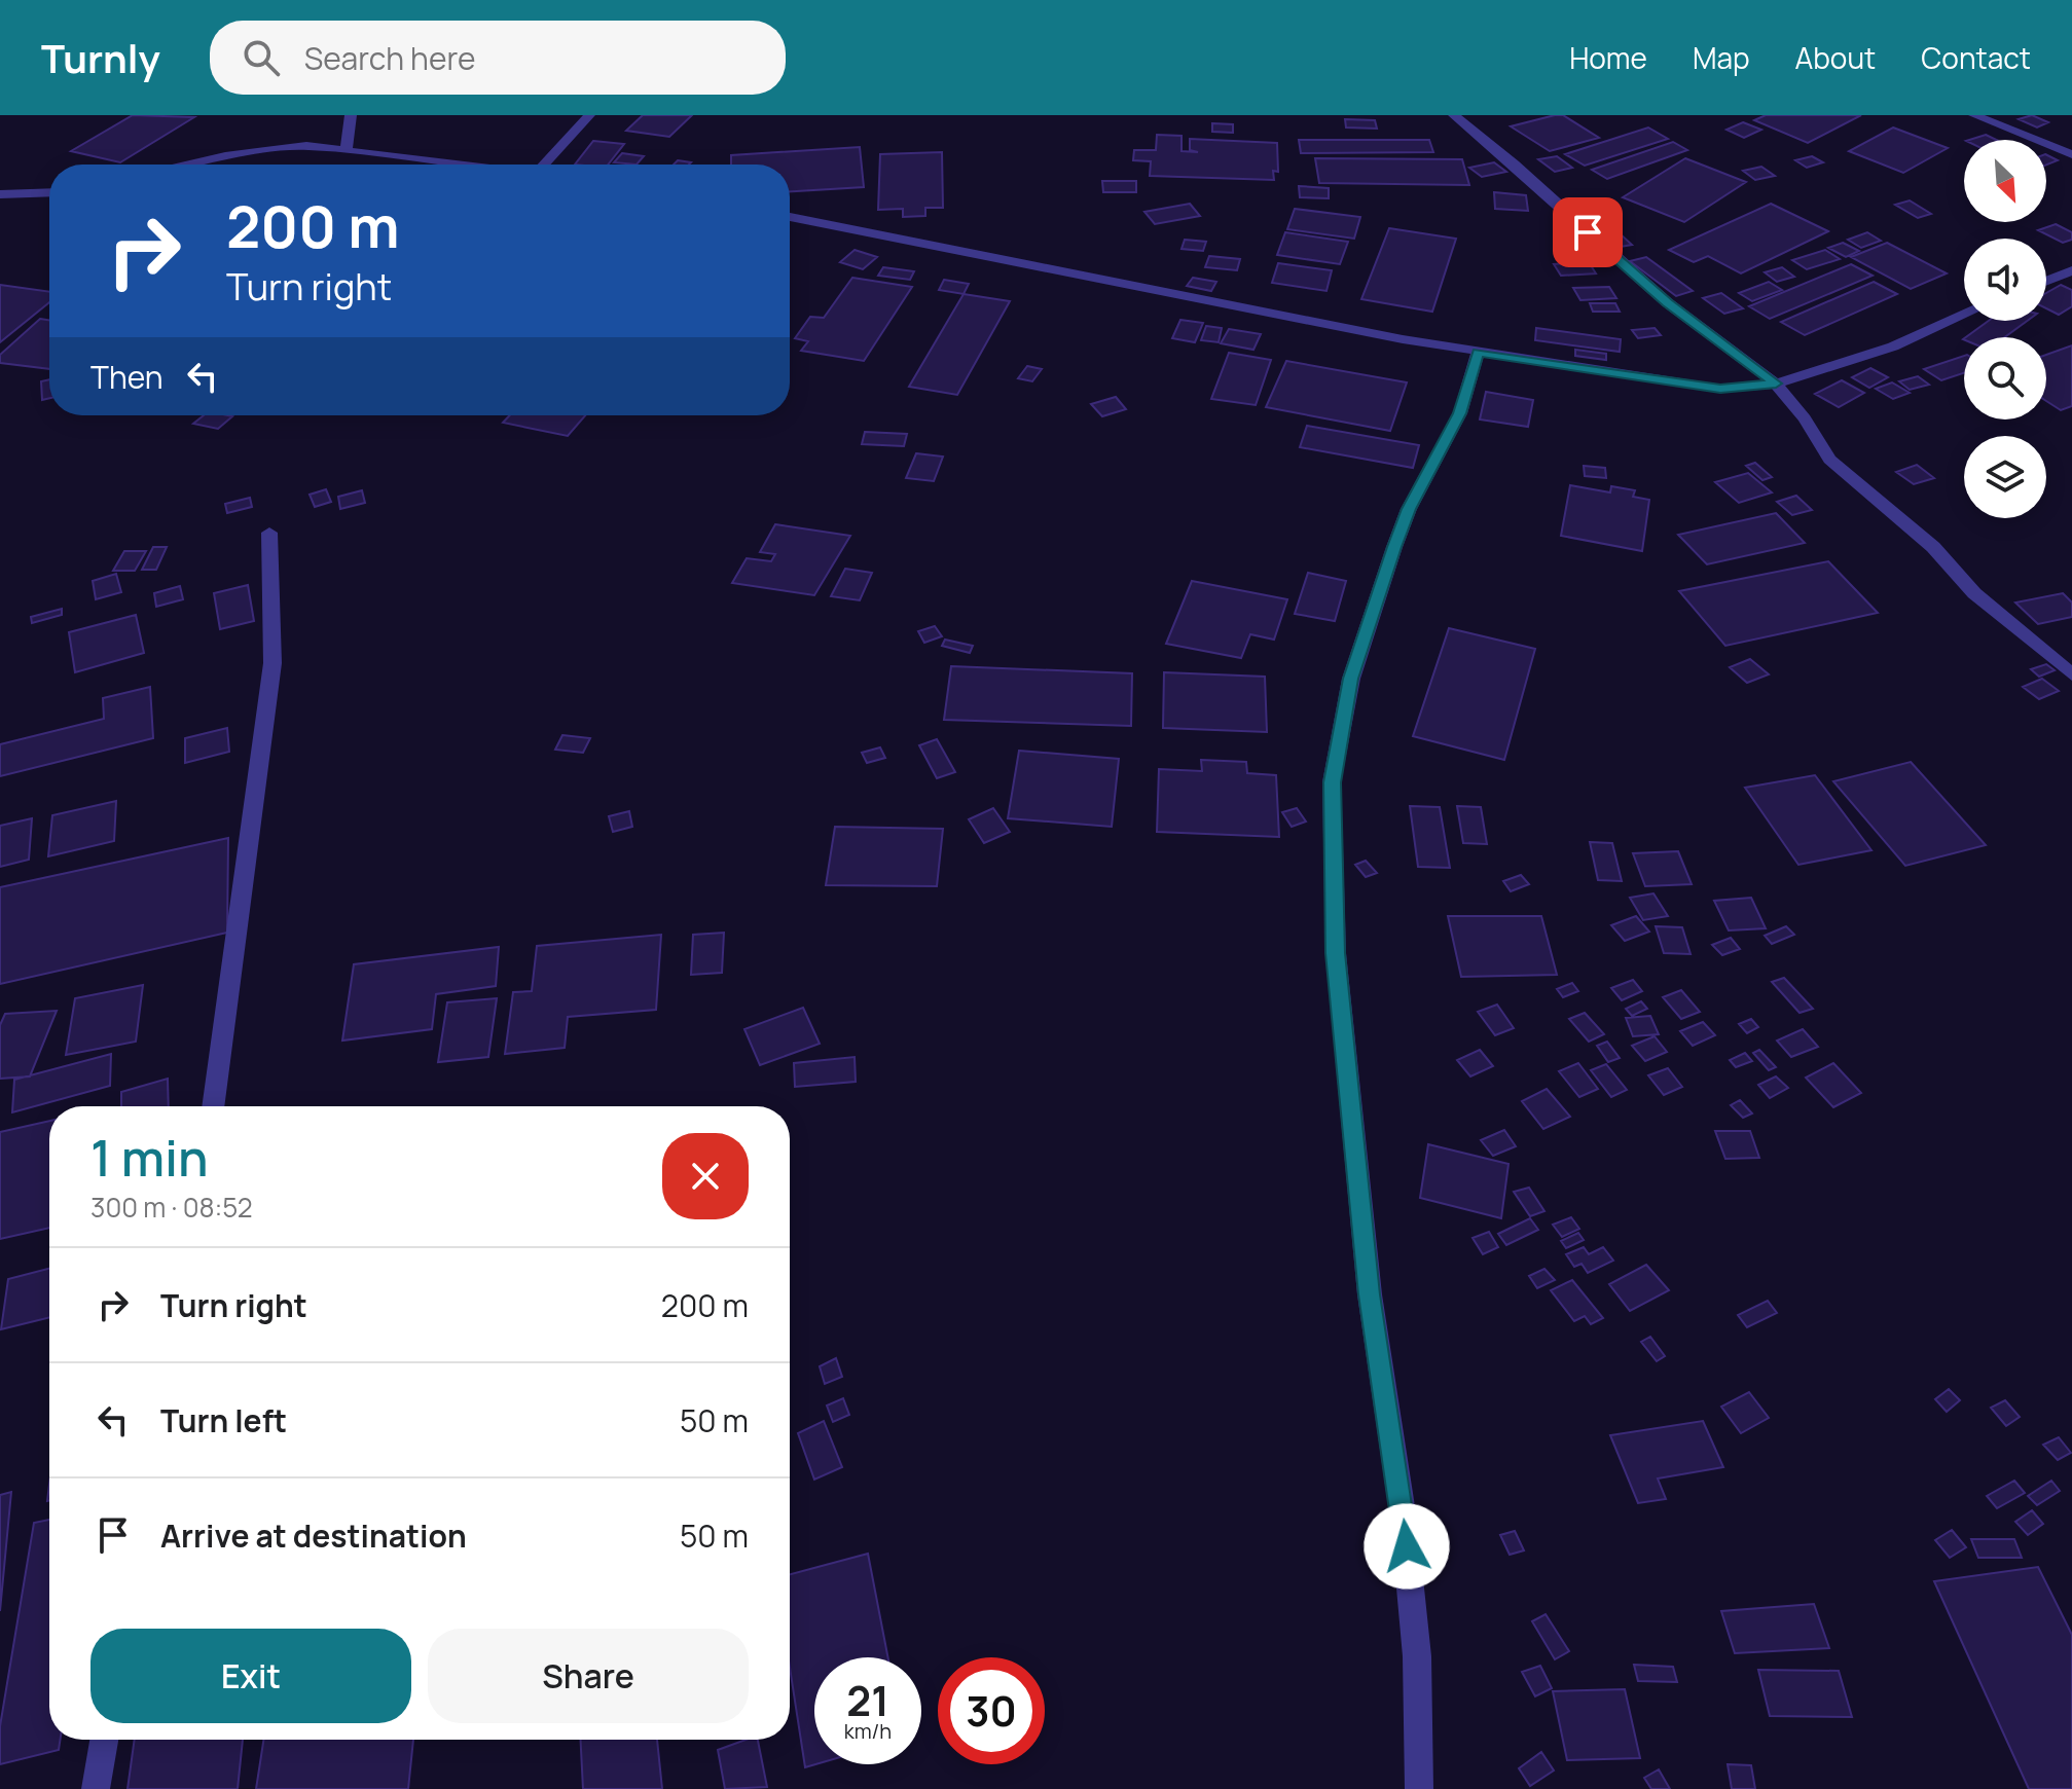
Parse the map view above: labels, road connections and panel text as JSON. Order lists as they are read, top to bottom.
{
  "north": "bottom right",
  "page": {
    "header": "Turnly",
    "search": "Search here",
    "nav": [
      "Home",
      "Map",
      "About",
      "Contact"
    ],
    "turn": ["200 m", "Turn right"],
    "then": "Then",
    "heading": ["1 min", "300 m · 08:52"],
    "list": [
      {
        "name": "Turn right",
        "value": "200 m"
      },
      {
        "name": "Turn left",
        "value": "50 m"
      },
      {
        "name": "Arrive at destination",
        "value": "50 m"
      }
    ],
    "buttons": ["Exit", "Share"],
    "speed": "21 km/h",
    "limit": "30"
  }
}
